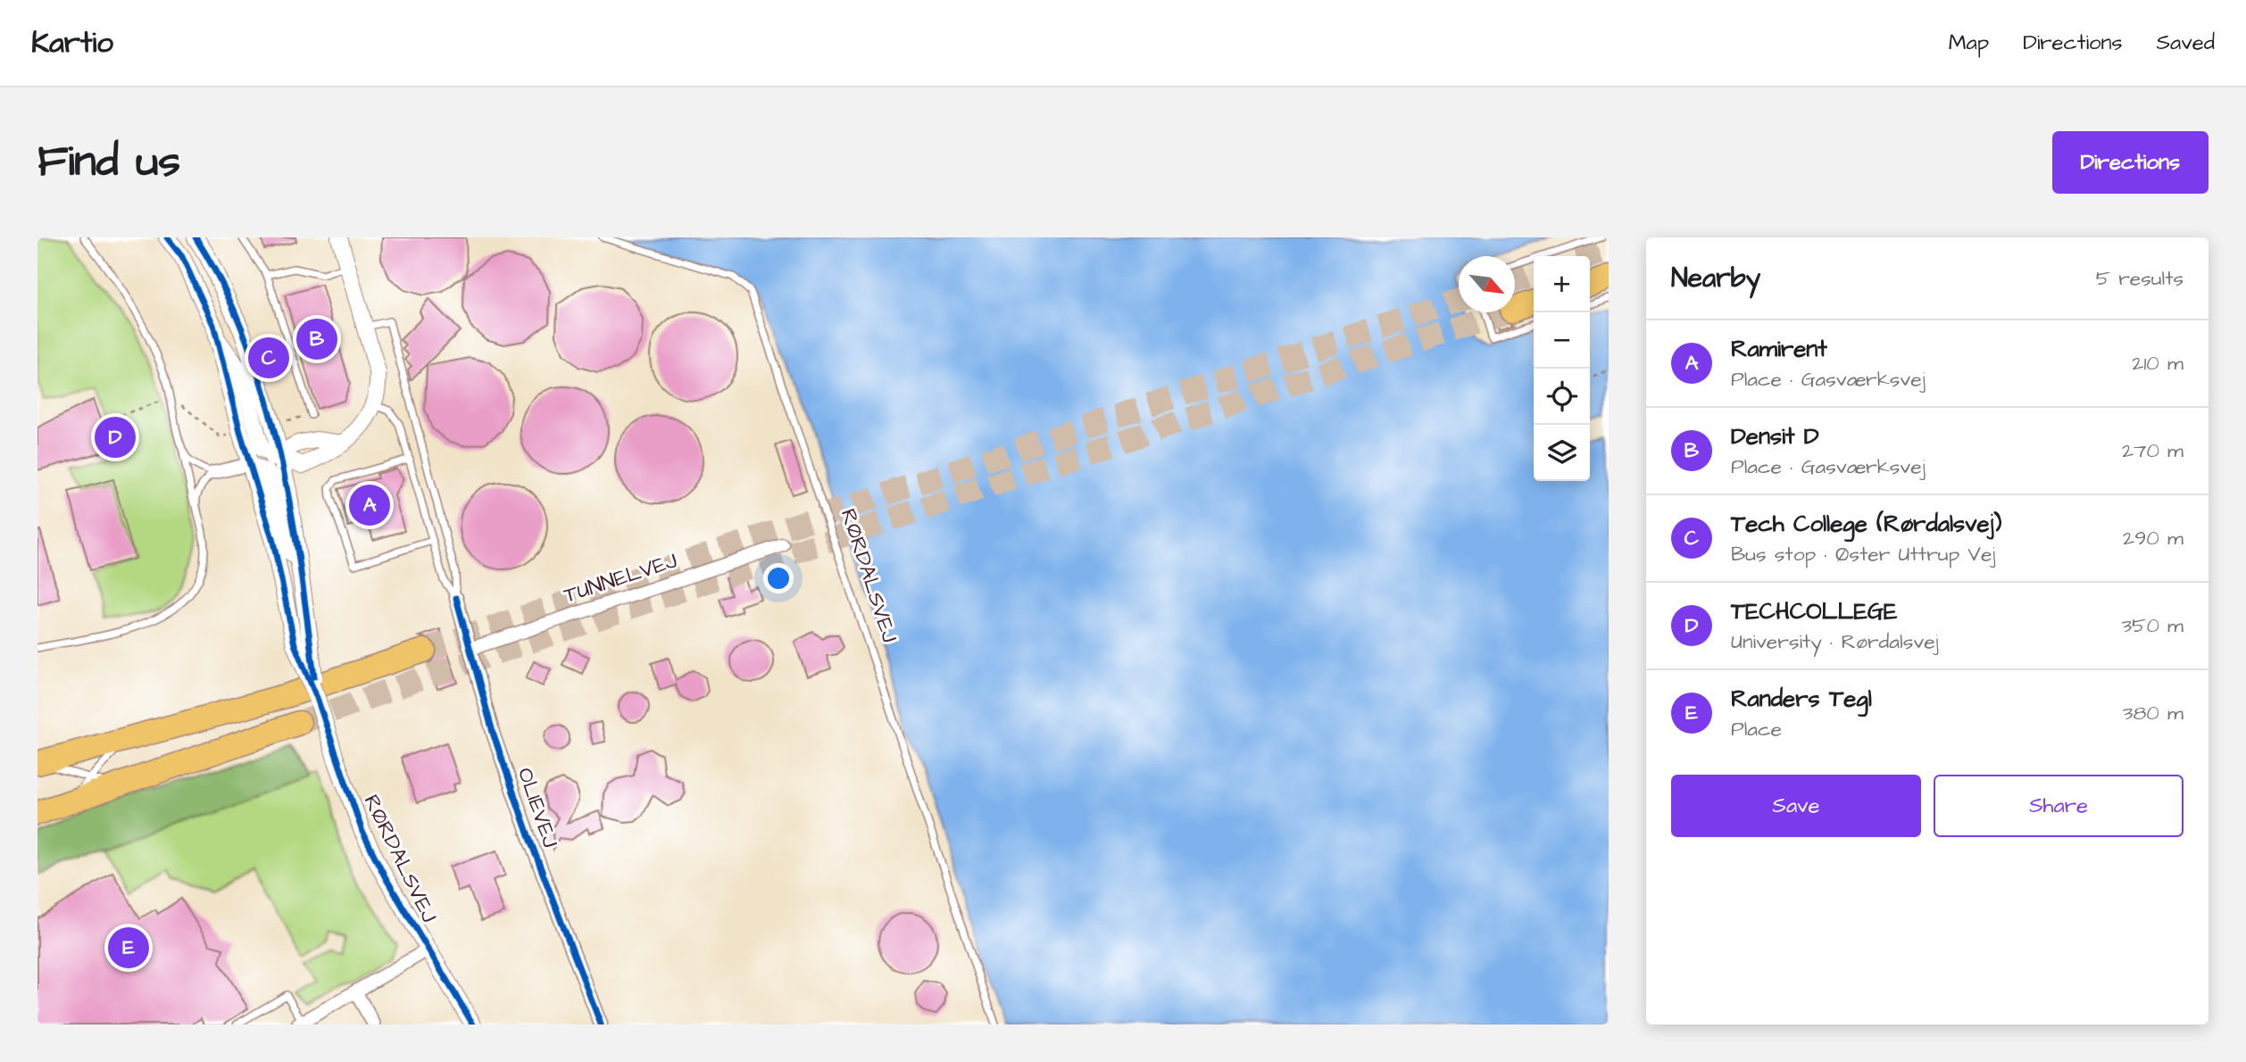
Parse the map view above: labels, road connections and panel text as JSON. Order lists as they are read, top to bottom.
{
  "streets": {
    "street": ["RØRDALSVEJ", "TUNNELVEJ", "OLIEVEJ"]
  },
  "crossings": [
    ["TUNNELVEJ", "OLIEVEJ"]
  ],
  "north": "bottom right",
  "page": {
    "header": "Kartio",
    "nav": ["Map", "Directions", "Saved"],
    "buttons": [
      "Directions",
      ["Save", "Share"]
    ],
    "title": "Find us",
    "heading": ["Nearby", "5 results"],
    "map_buttons": ["+", "−"],
    "pins": [
      "B",
      "C",
      "D",
      "A",
      "E"
    ],
    "list": [
      {
        "mark": "A",
        "name": "Ramirent",
        "note": "Place · Gasværksvej",
        "value": "210 m"
      },
      {
        "mark": "B",
        "name": "Densit D",
        "note": "Place · Gasværksvej",
        "value": "270 m"
      },
      {
        "mark": "C",
        "name": "Tech College (Rørdalsvej)",
        "note": "Bus stop · Øster Uttrup Vej",
        "value": "290 m"
      },
      {
        "mark": "D",
        "name": "TECHCOLLEGE",
        "note": "University · Rørdalsvej",
        "value": "350 m"
      },
      {
        "mark": "E",
        "name": "Randers Tegl",
        "note": "Place",
        "value": "380 m"
      }
    ]
  }
}
